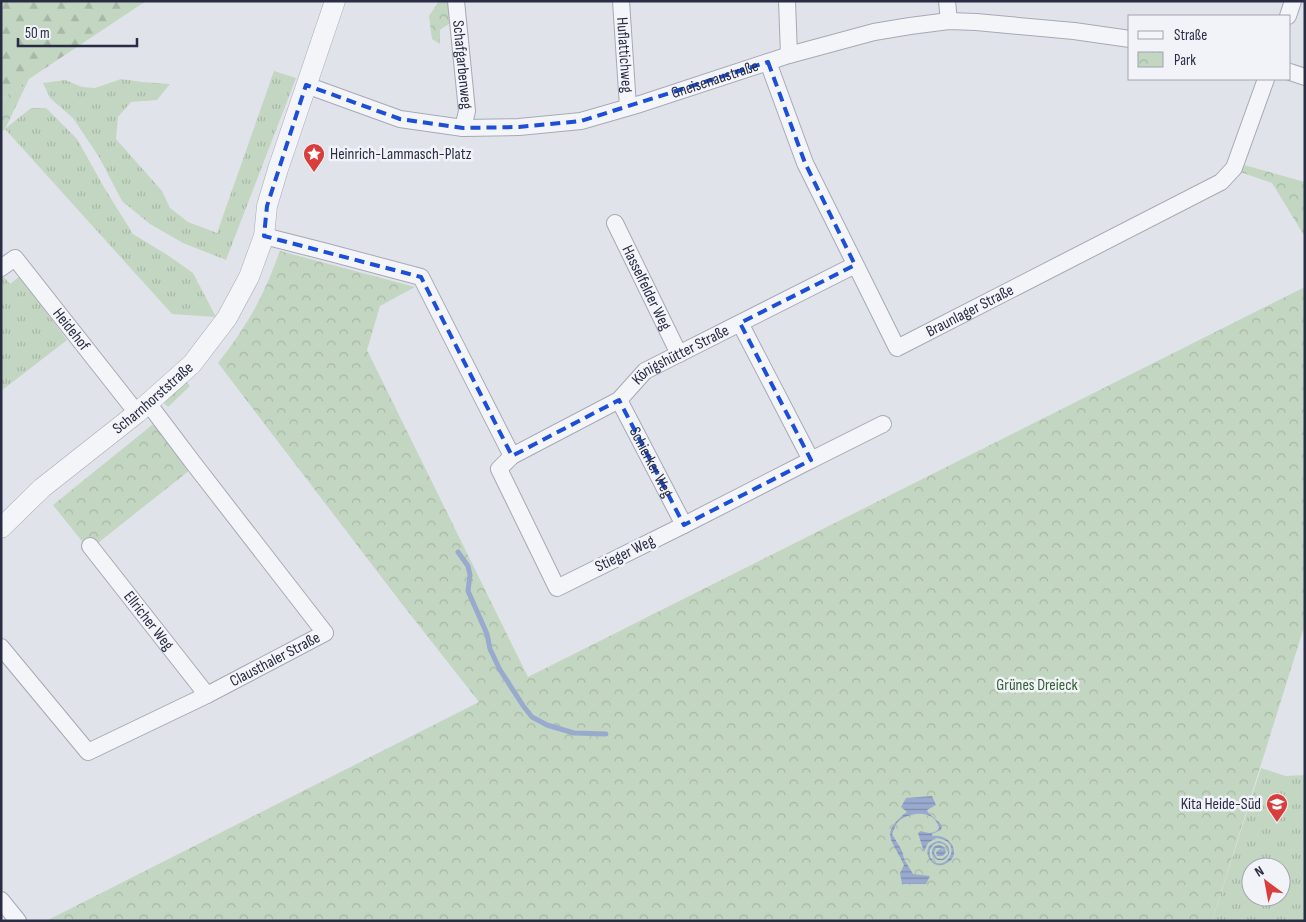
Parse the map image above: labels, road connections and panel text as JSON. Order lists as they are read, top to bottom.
{
  "streets": {
    "street": [
      "Huflattichweg",
      "Schafgarbenweg",
      "Gneisenaustraße",
      "Hasselfelder Weg",
      "Braunlager Straße",
      "Heidehof",
      "Königshütter Straße",
      "Scharnhorststraße",
      "Schierker Weg",
      "Stieger Weg",
      "Ellricher Weg",
      "Clausthaler Straße"
    ]
  },
  "crossings": [
    ["Huflattichweg", "Gneisenaustraße"],
    ["Schafgarbenweg", "Gneisenaustraße"],
    ["Gneisenaustraße", "Braunlager Straße"],
    ["Hasselfelder Weg", "Königshütter Straße"],
    ["Braunlager Straße", "Königshütter Straße"],
    ["Heidehof", "Scharnhorststraße"],
    ["Heidehof", "Clausthaler Straße"],
    ["Königshütter Straße", "Schierker Weg"],
    ["Königshütter Straße", "Stieger Weg"],
    ["Scharnhorststraße", "Clausthaler Straße"],
    ["Schierker Weg", "Stieger Weg"],
    ["Ellricher Weg", "Clausthaler Straße"]
  ],
  "parks": ["Grünes Dreieck"],
  "places": {
    "place": ["Heinrich-Lammasch-Platz"],
    "school or university": ["Kita Heide-Süd"]
  },
  "legend": ["Straße", "Park"],
  "scale_bar": "50 m",
  "north": "top left"
}
